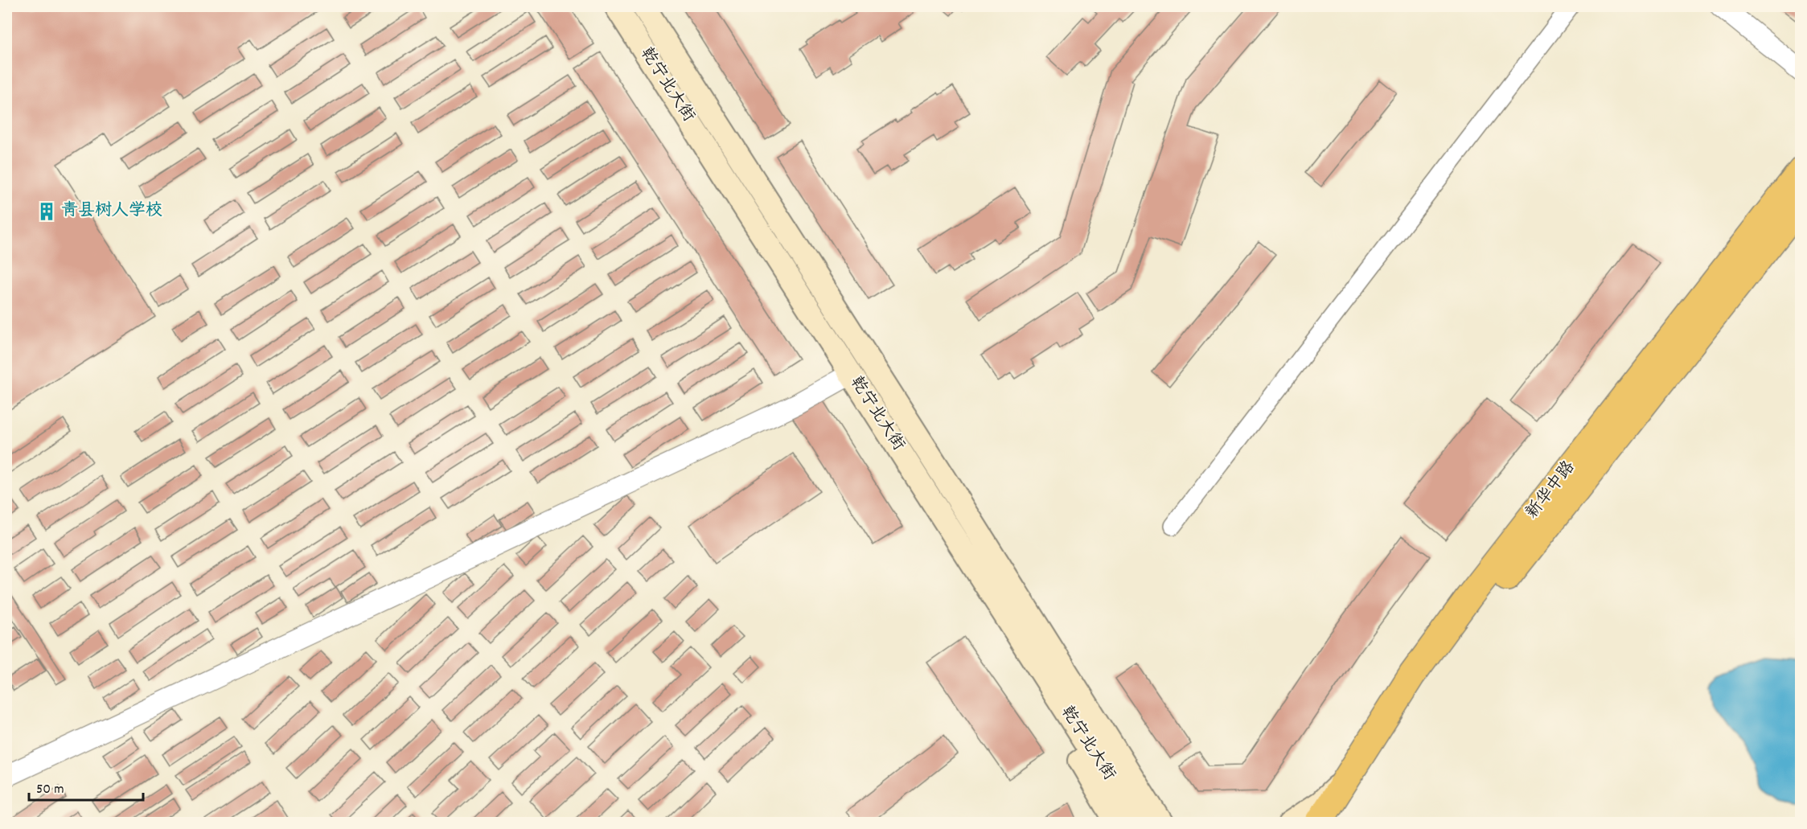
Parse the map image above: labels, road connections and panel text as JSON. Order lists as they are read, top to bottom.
{
  "streets": {
    "main road": ["乾宁北大街", "新华中路"]
  },
  "places": {
    "building": ["青县树人学校"]
  },
  "scale_bar": "50 m"
}
